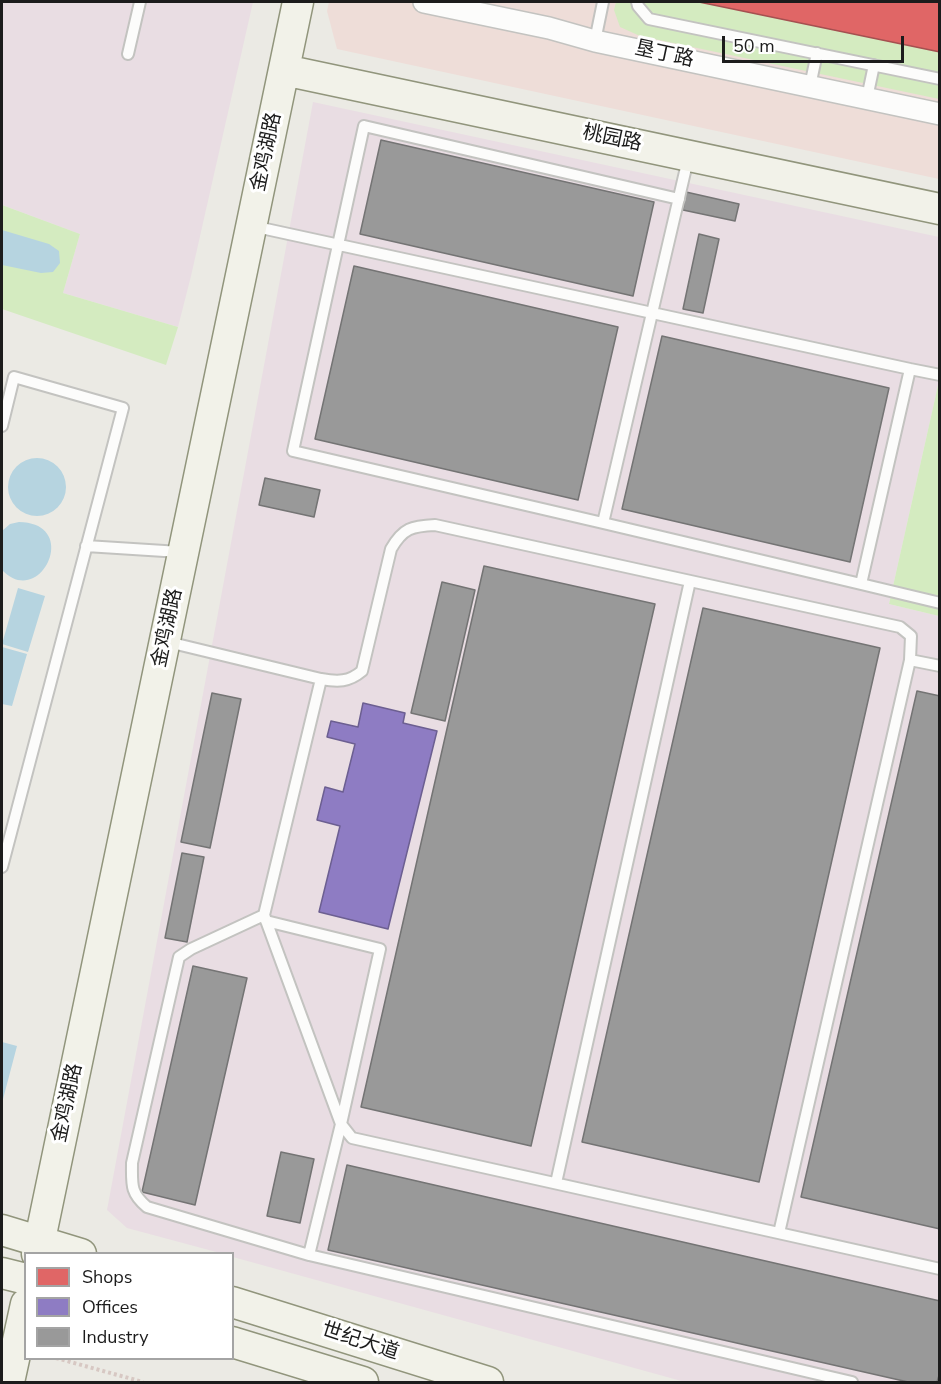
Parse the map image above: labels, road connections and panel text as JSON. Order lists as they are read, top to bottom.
{
  "streets": {
    "street": [
      "垦丁路",
      "桃园路",
      "金鸡湖路",
      "世纪大道"
    ]
  },
  "crossings": [
    ["桃园路", "金鸡湖路"]
  ],
  "legend": ["Shops", "Offices", "Industry"],
  "scale_bar": "50 m"
}
